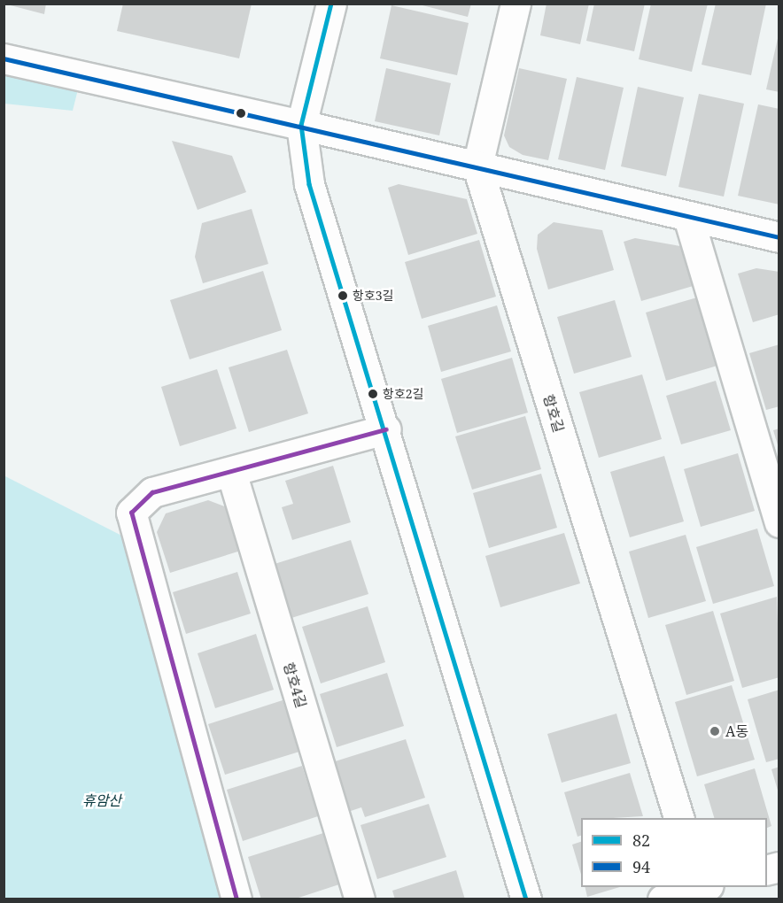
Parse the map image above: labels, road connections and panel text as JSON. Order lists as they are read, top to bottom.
{
  "streets": {
    "street": ["항호길", "항호4길"]
  },
  "parks": ["휴암산"],
  "places": ["항호3길", "항호2길", "A동"],
  "lines": ["transit line 82", "transit line 94"],
  "legend": ["82", "94"]
}
